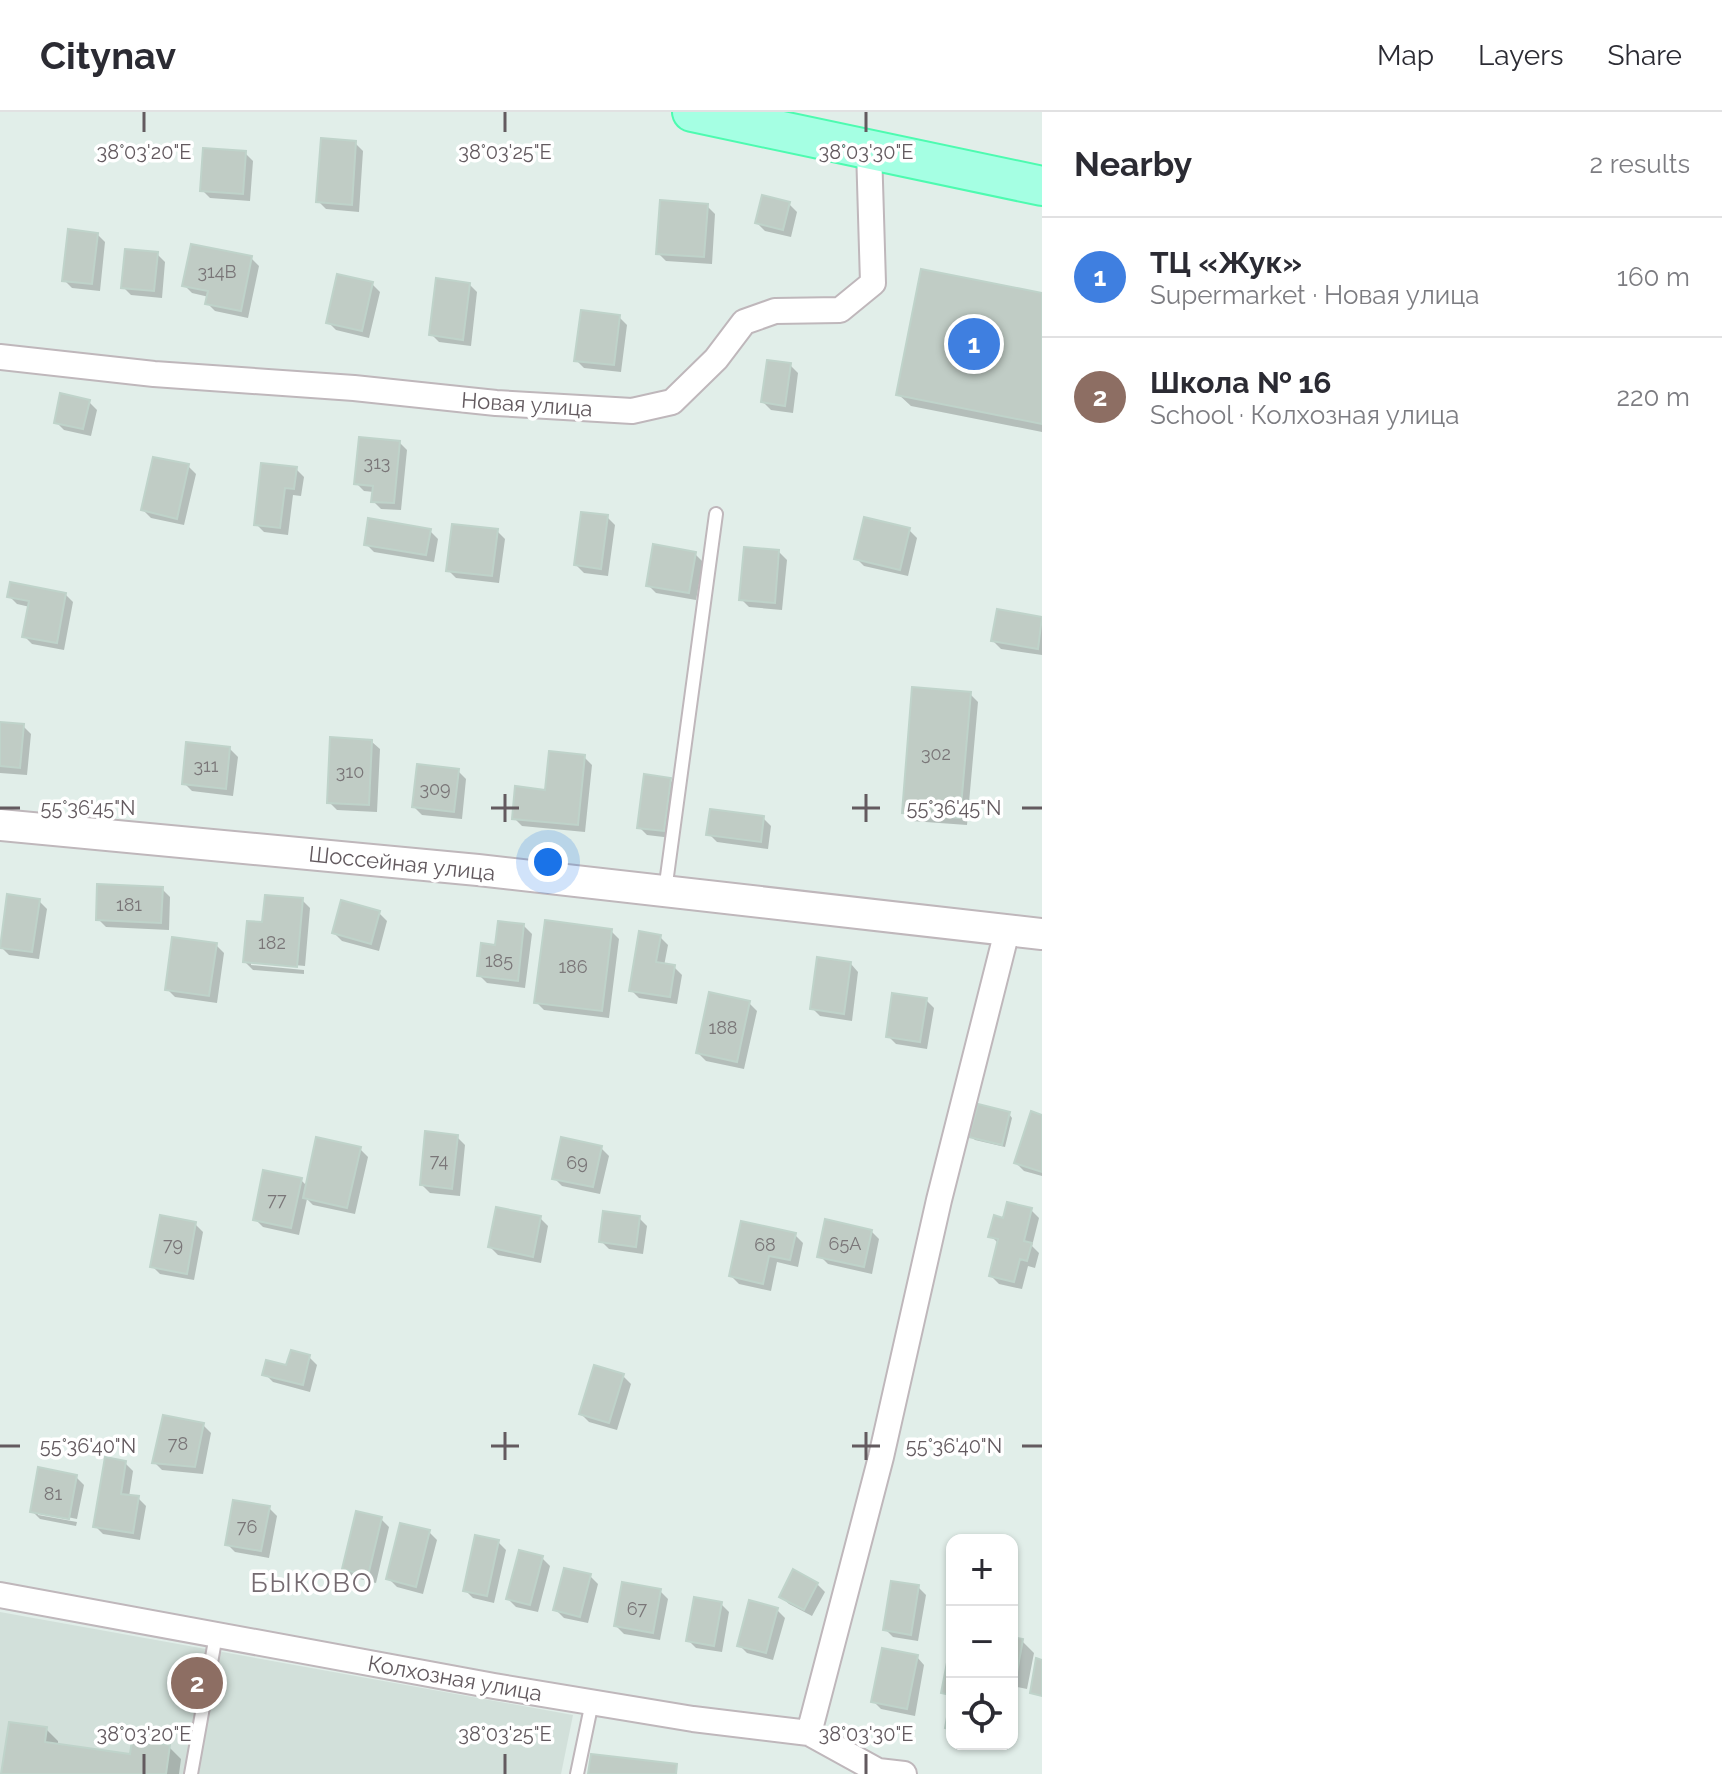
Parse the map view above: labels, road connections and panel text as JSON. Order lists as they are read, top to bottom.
{
  "streets": {
    "street": ["Новая улица", "Шоссейная улица", "Колхозная улица"]
  },
  "districts": ["БЫКОВО"],
  "house_numbers": [
    "314В",
    "313",
    "302",
    "311",
    "310",
    "309",
    "181",
    "182",
    "185",
    "186",
    "188",
    "74",
    "69",
    "77",
    "65А",
    "79",
    "68",
    "78",
    "81",
    "76",
    "67"
  ],
  "page": {
    "header": "Citynav",
    "nav": ["Map", "Layers", "Share"],
    "heading": ["Nearby", "2 results"],
    "list": [
      {
        "mark": "1",
        "name": "ТЦ «Жук»",
        "note": "Supermarket · Новая улица",
        "value": "160 m"
      },
      {
        "mark": "2",
        "name": "Школа № 16",
        "note": "School · Колхозная улица",
        "value": "220 m"
      }
    ],
    "pins": ["1", "2"],
    "map_buttons": ["+", "−"]
  },
  "coordinates": [
    "38°03'20\"E",
    "38°03'25\"E",
    "38°03'30\"E",
    "55°36'45\"N",
    "55°36'40\"N"
  ]
}
